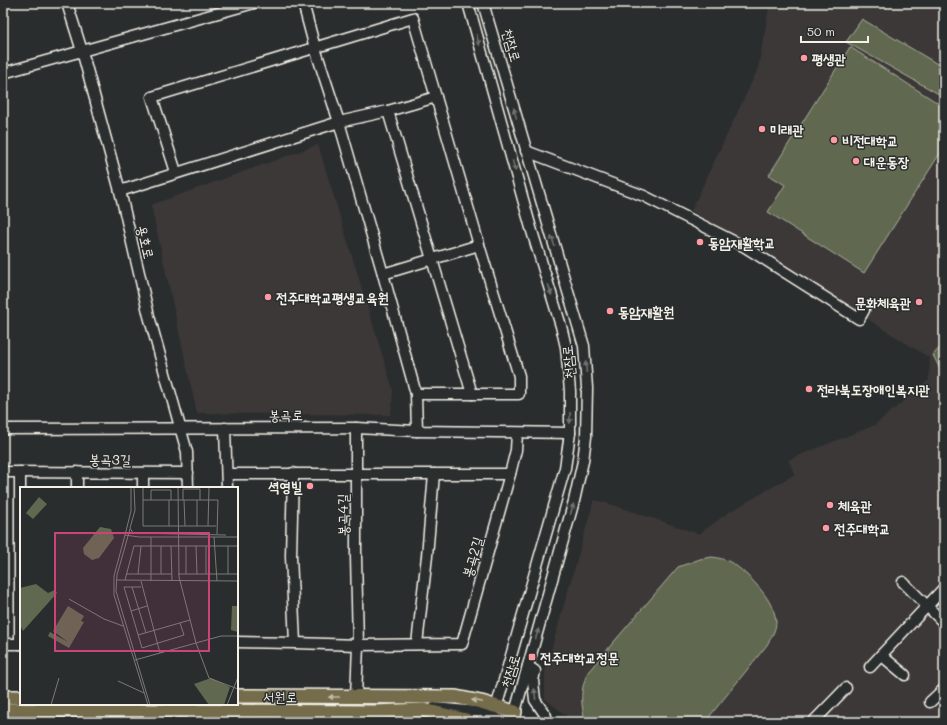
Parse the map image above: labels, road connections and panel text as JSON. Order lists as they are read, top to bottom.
{
  "streets": {
    "main road": ["서원로"],
    "street": [
      "천잠로",
      "용호로",
      "봉곡로",
      "봉곡3길",
      "봉곡4길",
      "봉곡2길"
    ]
  },
  "crossings": [
    ["천잠로", "봉곡로"],
    ["천잠로", "서원로"],
    ["용호로", "봉곡로"],
    ["용호로", "봉곡3길"],
    ["봉곡로", "봉곡2길"],
    ["봉곡4길", "봉곡2길"]
  ],
  "places": {
    "other": [
      "평생관",
      "미래관",
      "비전대학교",
      "대운동장",
      "동암재활학교",
      "전주대학교평생교육원",
      "문화체육관",
      "동암재활원",
      "전라북도장애인복지관",
      "셕영빌",
      "체육관",
      "전주대학교"
    ],
    "transit": ["전주대학교정문"]
  },
  "scale_bar": "50 m"
}
